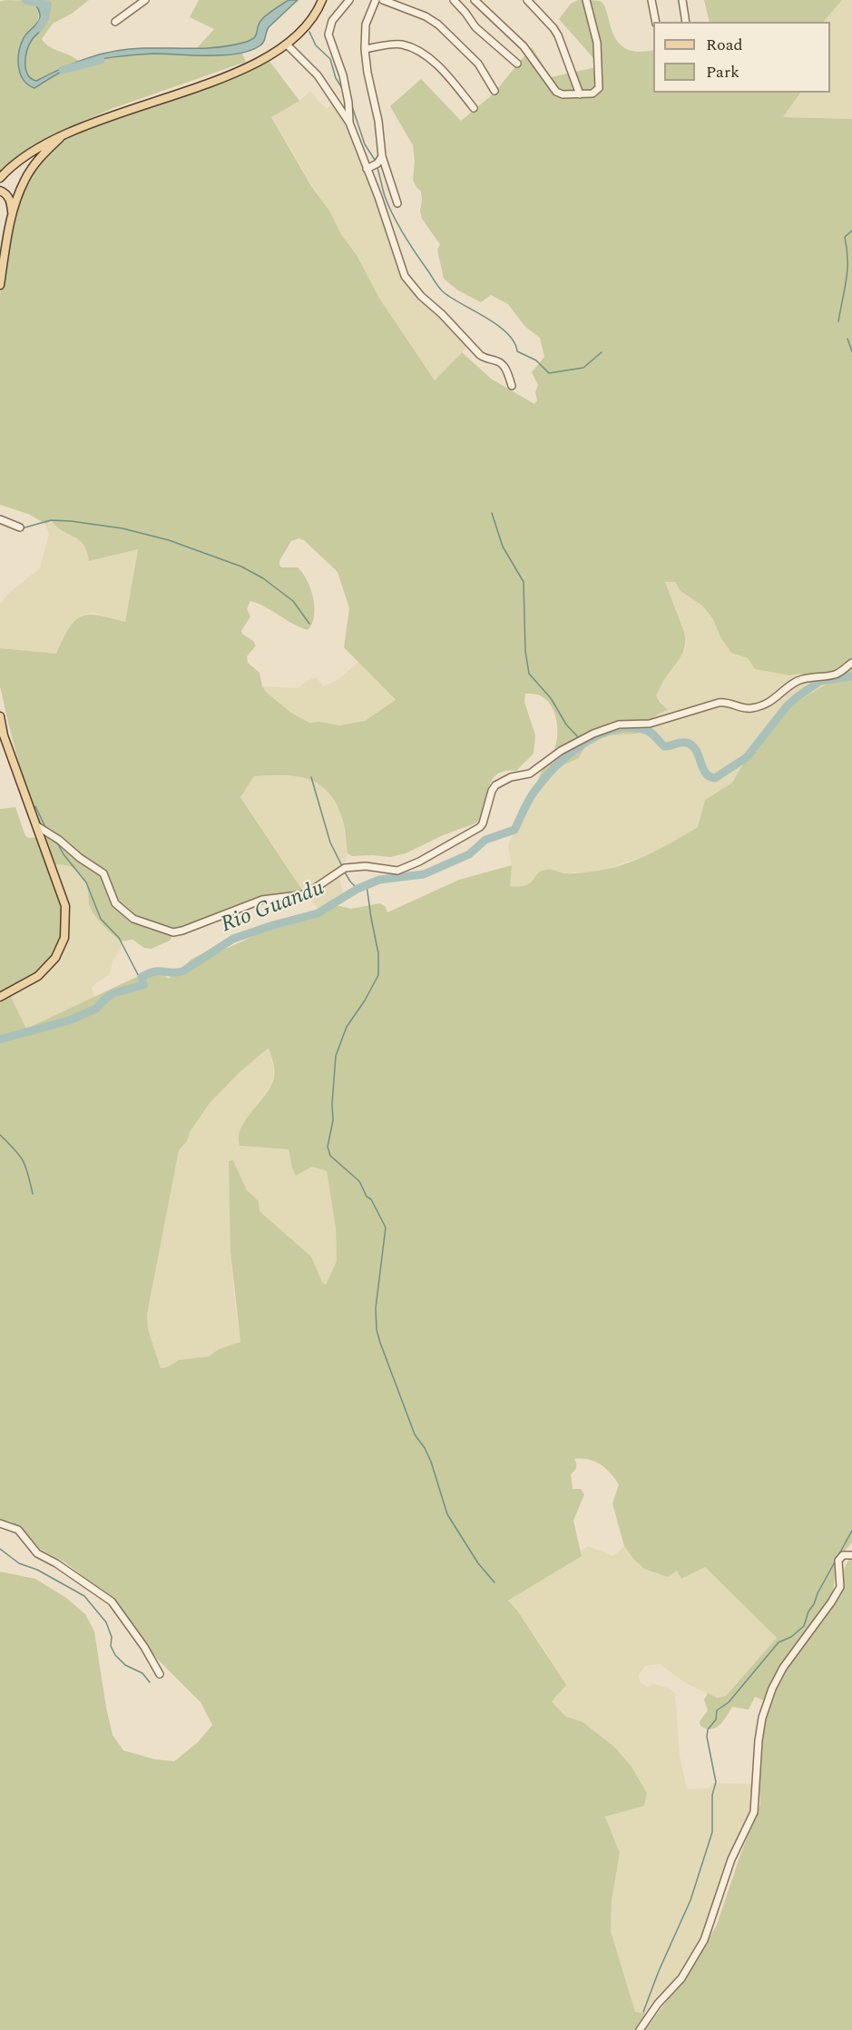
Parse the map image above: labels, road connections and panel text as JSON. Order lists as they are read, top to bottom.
{
  "water": ["Rio Guandu"],
  "legend": ["Road", "Park"]
}
